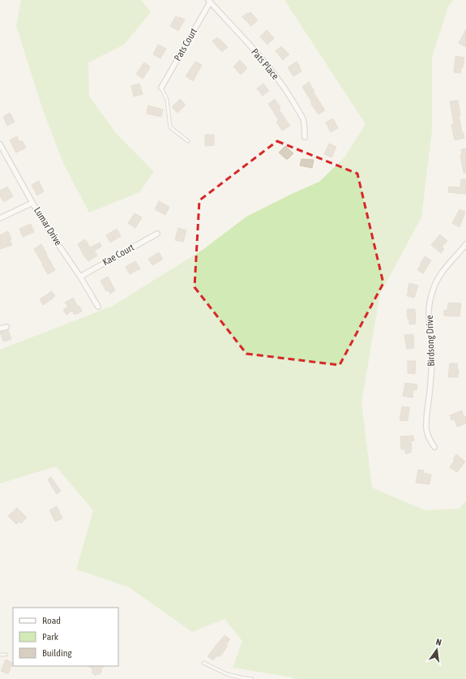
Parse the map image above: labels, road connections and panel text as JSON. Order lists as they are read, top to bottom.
{
  "streets": {
    "street": [
      "Pats Court",
      "Pats Place",
      "Lumar Drive",
      "Kae Court",
      "Birdsong Drive"
    ]
  },
  "crossings": [
    ["Pats Court", "Pats Place"],
    ["Lumar Drive", "Kae Court"]
  ],
  "legend": ["Road", "Park", "Building"],
  "north": "top"
}
